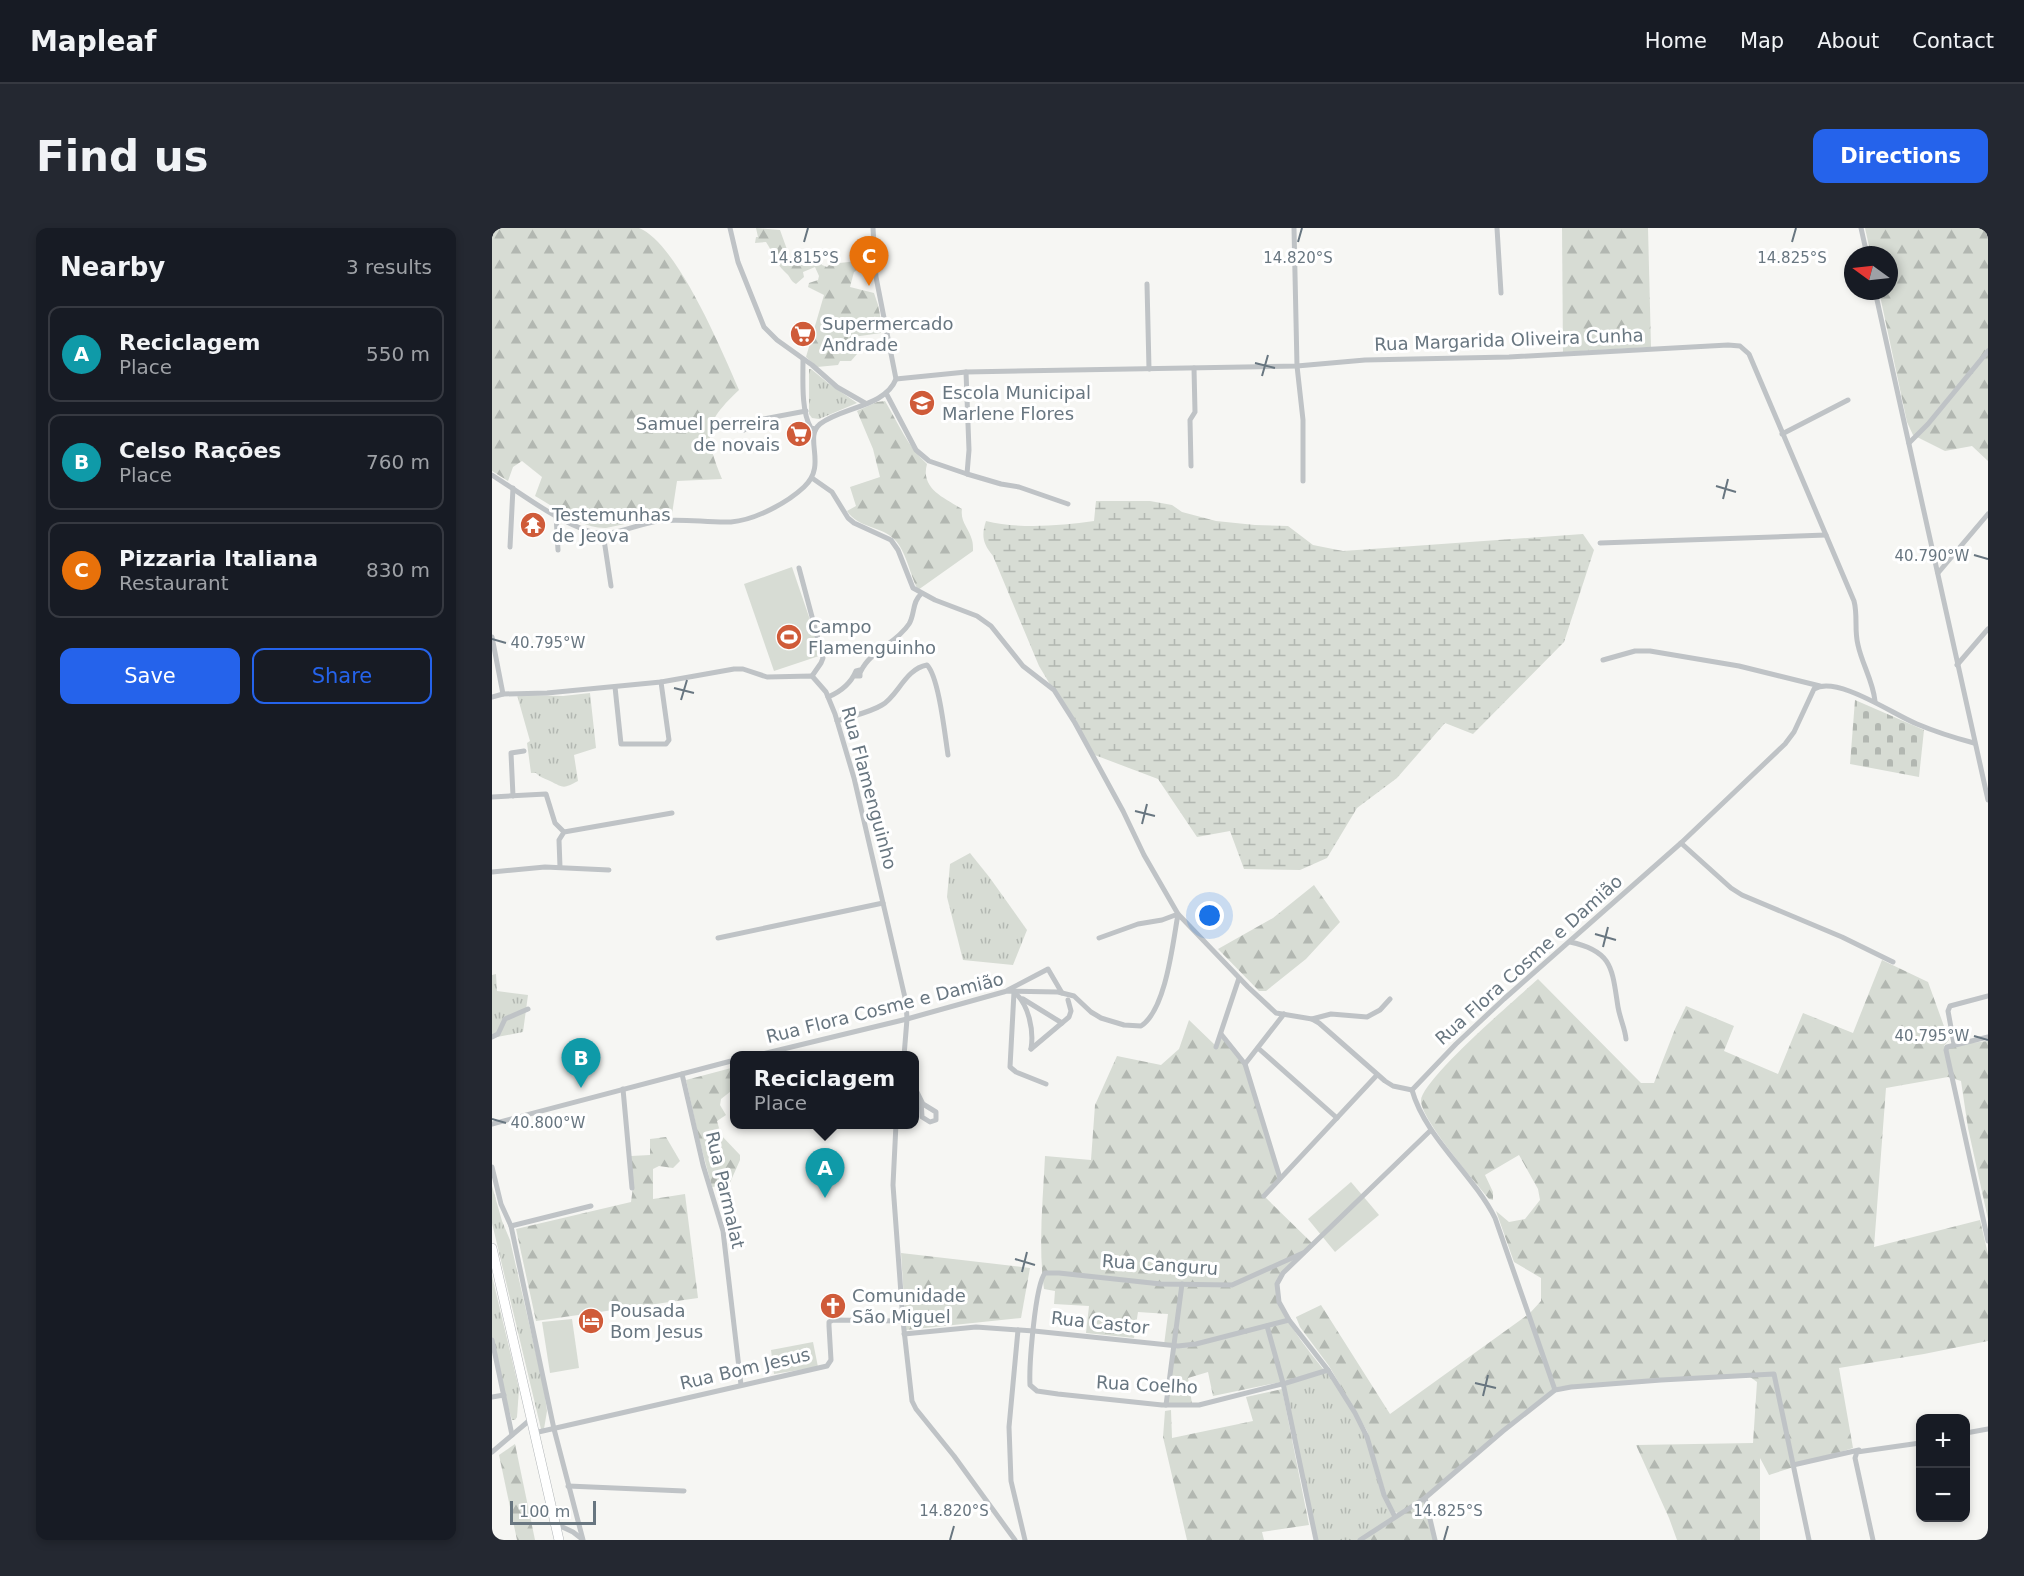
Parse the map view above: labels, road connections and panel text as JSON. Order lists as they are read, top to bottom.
{
  "streets": {
    "street": [
      "Rua Margarida Oliveira Cunha",
      "Rua Flamenguinho",
      "Rua Flora Cosme e Damião",
      "Rua Parmalat",
      "Rua Canguru",
      "Rua Castor",
      "Rua Bom Jesus",
      "Rua Coelho"
    ]
  },
  "crossings": [
    ["Rua Flamenguinho", "Rua Flora Cosme e Damião"],
    ["Rua Parmalat", "Rua Bom Jesus"],
    ["Rua Canguru", "Rua Castor"],
    ["Rua Canguru", "Rua Coelho"],
    ["Rua Castor", "Rua Coelho"]
  ],
  "places": {
    "supermarket": ["Supermercado Andrade", "Samuel perreira de novais"],
    "school or university": ["Escola Municipal Marlene Flores"],
    "temple": ["Testemunhas de Jeova"],
    "sports": ["Campo Flamenguinho"],
    "church": ["Comunidade São Miguel"],
    "hotel": ["Pousada Bom Jesus"]
  },
  "scale_bar": "100 m",
  "north": "left",
  "page": {
    "header": "Mapleaf",
    "nav": [
      "Home",
      "Map",
      "About",
      "Contact"
    ],
    "buttons": [
      "Directions",
      ["Save", "Share"]
    ],
    "title": "Find us",
    "heading": ["Nearby", "3 results"],
    "pins": ["C", "B", "A"],
    "list": [
      {
        "mark": "A",
        "name": "Reciclagem",
        "note": "Place",
        "value": "550 m"
      },
      {
        "mark": "B",
        "name": "Celso Rações",
        "note": "Place",
        "value": "760 m"
      },
      {
        "mark": "C",
        "name": "Pizzaria Italiana",
        "note": "Restaurant",
        "value": "830 m"
      }
    ],
    "popup": ["Reciclagem", "Place"],
    "map_buttons": ["+", "−"],
    "scale": "100 m"
  },
  "coordinates": [
    "14.815°S",
    "14.820°S",
    "14.825°S",
    "40.790°W",
    "40.795°W",
    "40.800°W"
  ]
}
